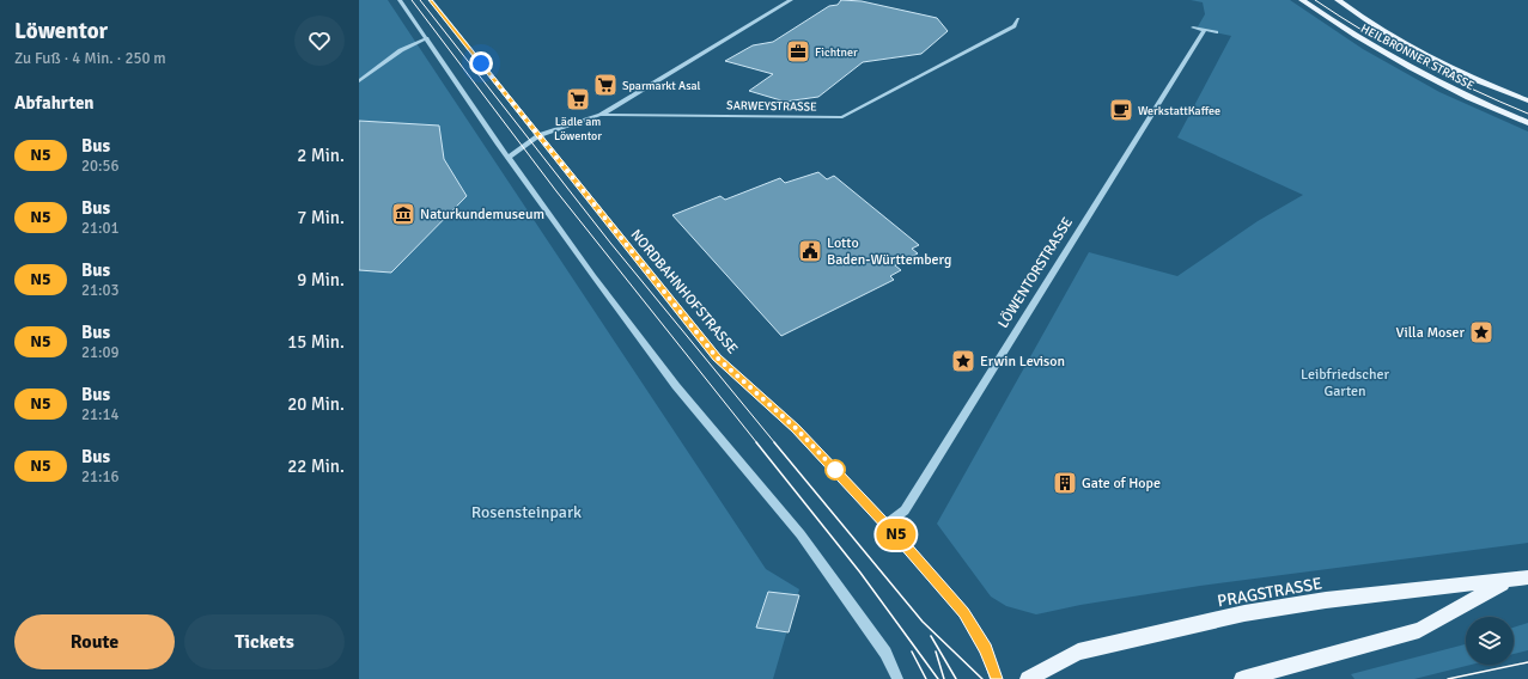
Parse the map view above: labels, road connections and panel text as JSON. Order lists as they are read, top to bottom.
{
  "streets": {
    "main road": ["HEILBRONNER STRASSE", "PRAGSTRASSE"],
    "street": ["SARWEYSTRASSE", "LÖWENTORSTRASSE", "NORDBAHNHOFSTRASSE"]
  },
  "crossings": [
    ["SARWEYSTRASSE", "NORDBAHNHOFSTRASSE"],
    ["LÖWENTORSTRASSE", "NORDBAHNHOFSTRASSE"]
  ],
  "parks": ["Leibfriedscher Garten", "Rosensteinpark"],
  "places": {
    "office": ["Fichtner"],
    "supermarket": ["Sparmarkt Asal", "Lädle am Löwentor"],
    "cafe": ["WerkstattKaffee"],
    "museum": ["Naturkundemuseum"],
    "public building": ["Lotto Baden-Württemberg"],
    "place": ["Villa Moser", "Erwin Levison"],
    "building": ["Gate of Hope"]
  },
  "lines": ["bus line N5"],
  "page": {
    "heading": [
      ["Löwentor", "Zu Fuß · 4 Min. · 250 m"],
      "Abfahrten"
    ],
    "on_map": "N5",
    "list": [
      {
        "mark": "N5",
        "name": "Bus",
        "note": "20:56",
        "value": "2 Min."
      },
      {
        "mark": "N5",
        "name": "Bus",
        "note": "21:01",
        "value": "7 Min."
      },
      {
        "mark": "N5",
        "name": "Bus",
        "note": "21:03",
        "value": "9 Min."
      },
      {
        "mark": "N5",
        "name": "Bus",
        "note": "21:09",
        "value": "15 Min."
      },
      {
        "mark": "N5",
        "name": "Bus",
        "note": "21:14",
        "value": "20 Min."
      },
      {
        "mark": "N5",
        "name": "Bus",
        "note": "21:16",
        "value": "22 Min."
      }
    ],
    "buttons": ["Route", "Tickets"]
  }
}
